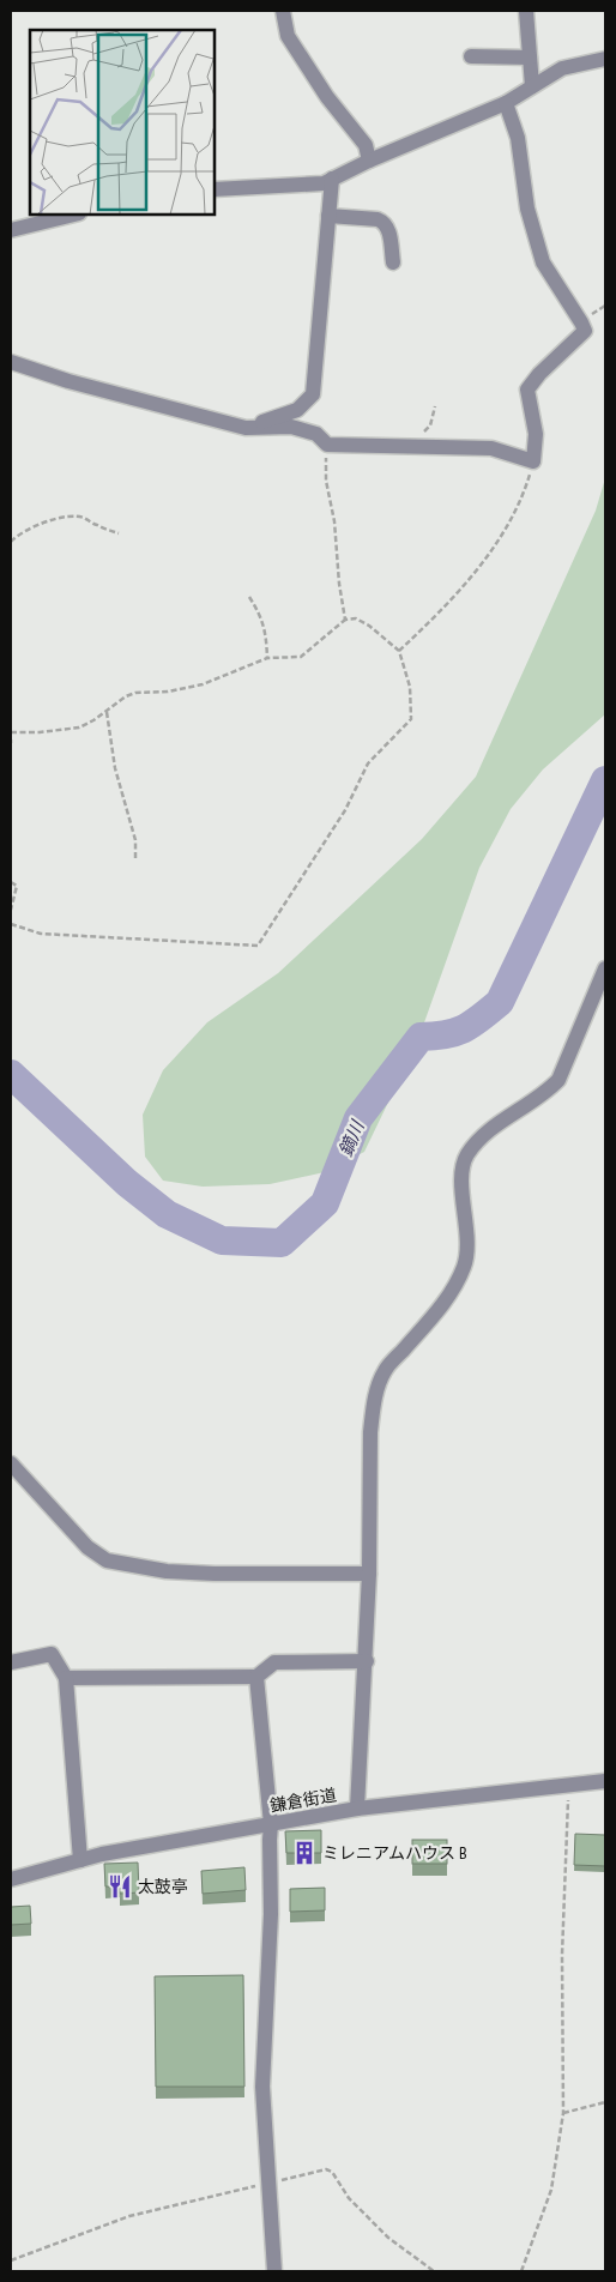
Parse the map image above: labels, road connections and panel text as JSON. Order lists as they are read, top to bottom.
{
  "streets": {
    "street": ["鎌倉街道"]
  },
  "water": ["鏑川"],
  "places": {
    "building": ["ミレニアムハウス B"],
    "restaurant": ["太鼓亭"]
  }
}
